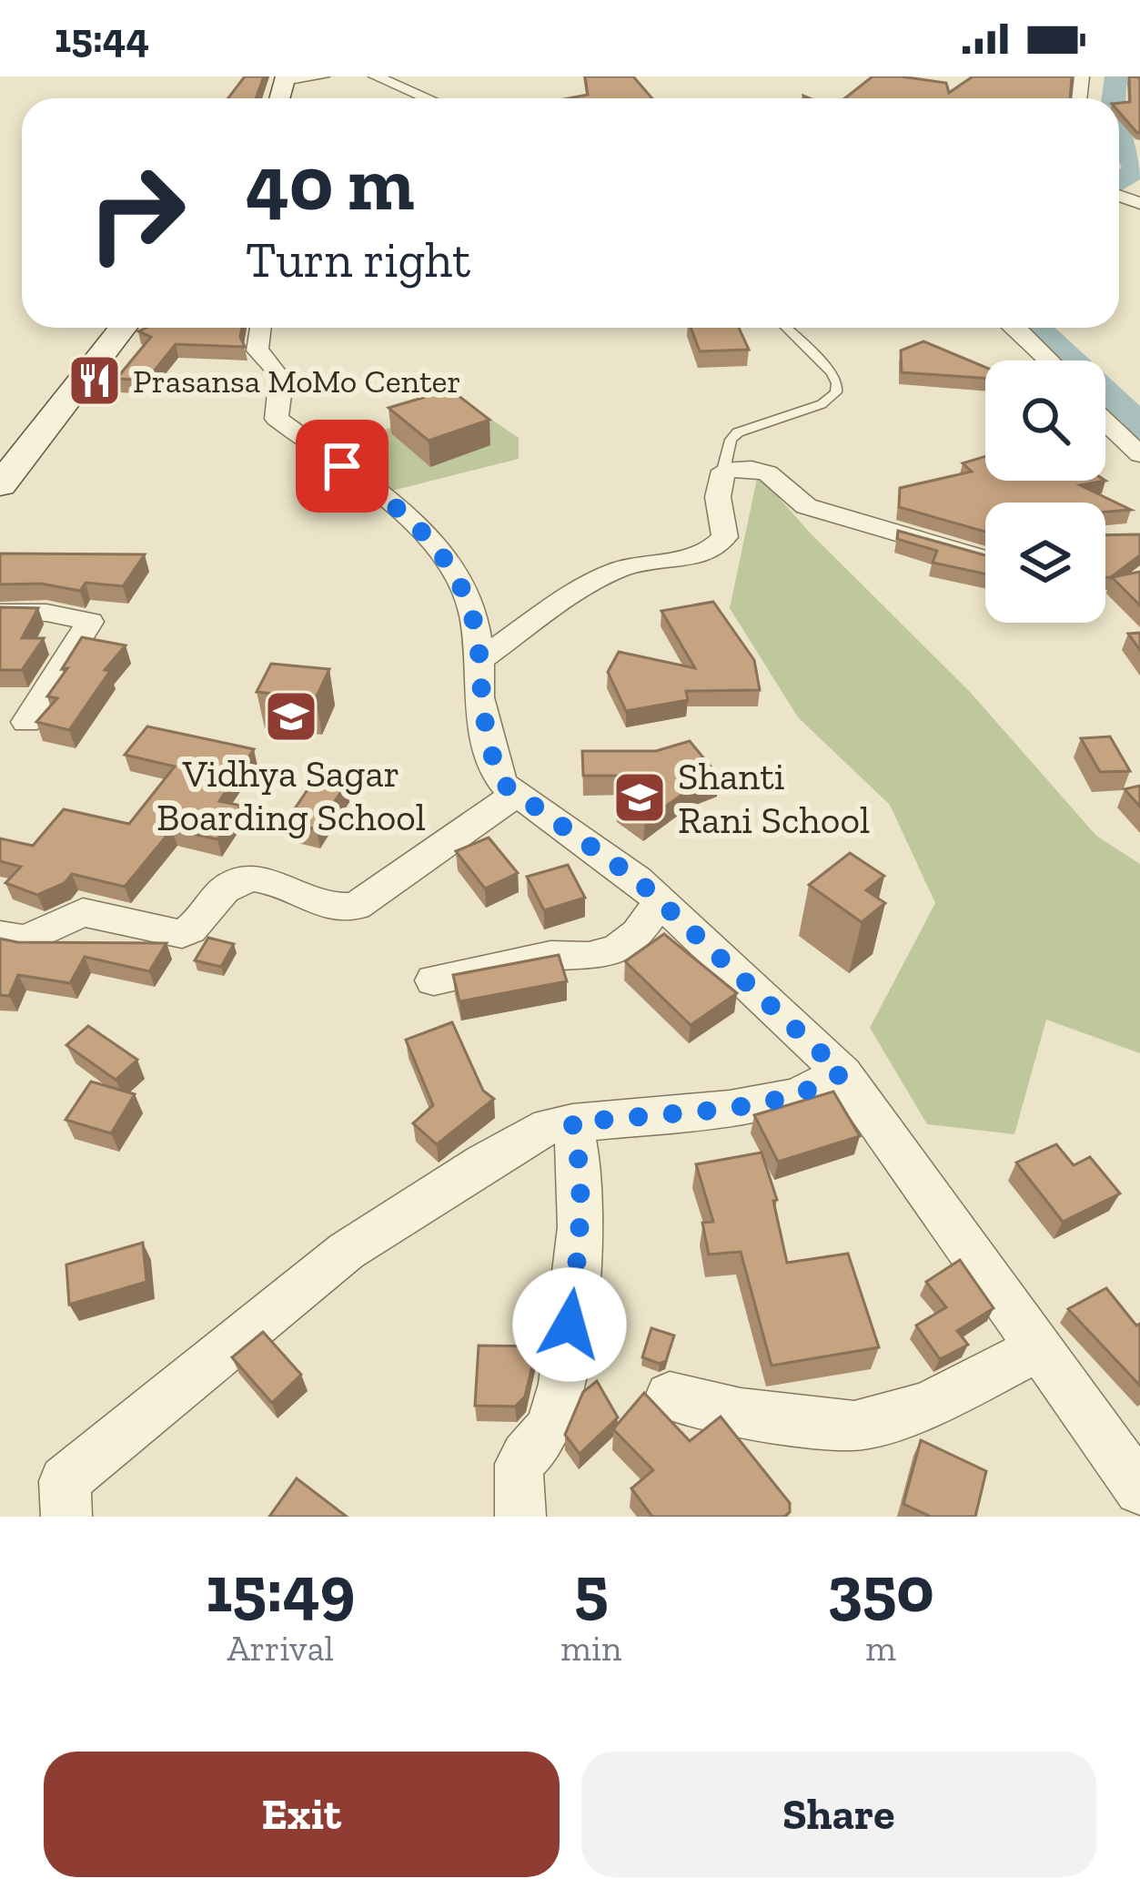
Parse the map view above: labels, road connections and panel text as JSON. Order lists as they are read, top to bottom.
{
  "places": {
    "restaurant": ["Prasansa MoMo Center"],
    "school or university": ["Vidhya Sagar Boarding School", "Shanti Rani School"]
  },
  "page": {
    "status": "15:44",
    "turn": ["40 m", "Turn right"],
    "eta": [
      "15:49",
      "Arrival",
      "5",
      "min",
      "350",
      "m"
    ],
    "buttons": ["Exit", "Share"]
  }
}
